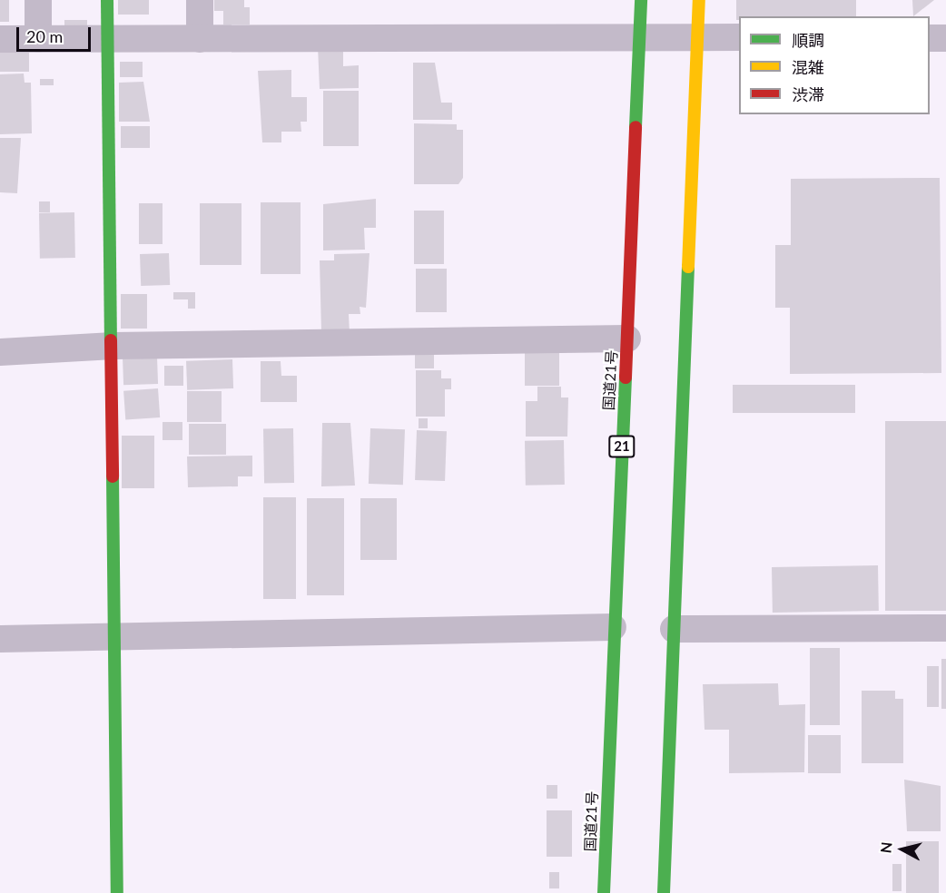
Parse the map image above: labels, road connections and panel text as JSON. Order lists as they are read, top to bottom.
{
  "streets": {
    "main road": ["国道21号", "21"]
  },
  "legend": ["順調", "混雑", "渋滞"],
  "scale_bar": "20 m",
  "north": "left"
}
